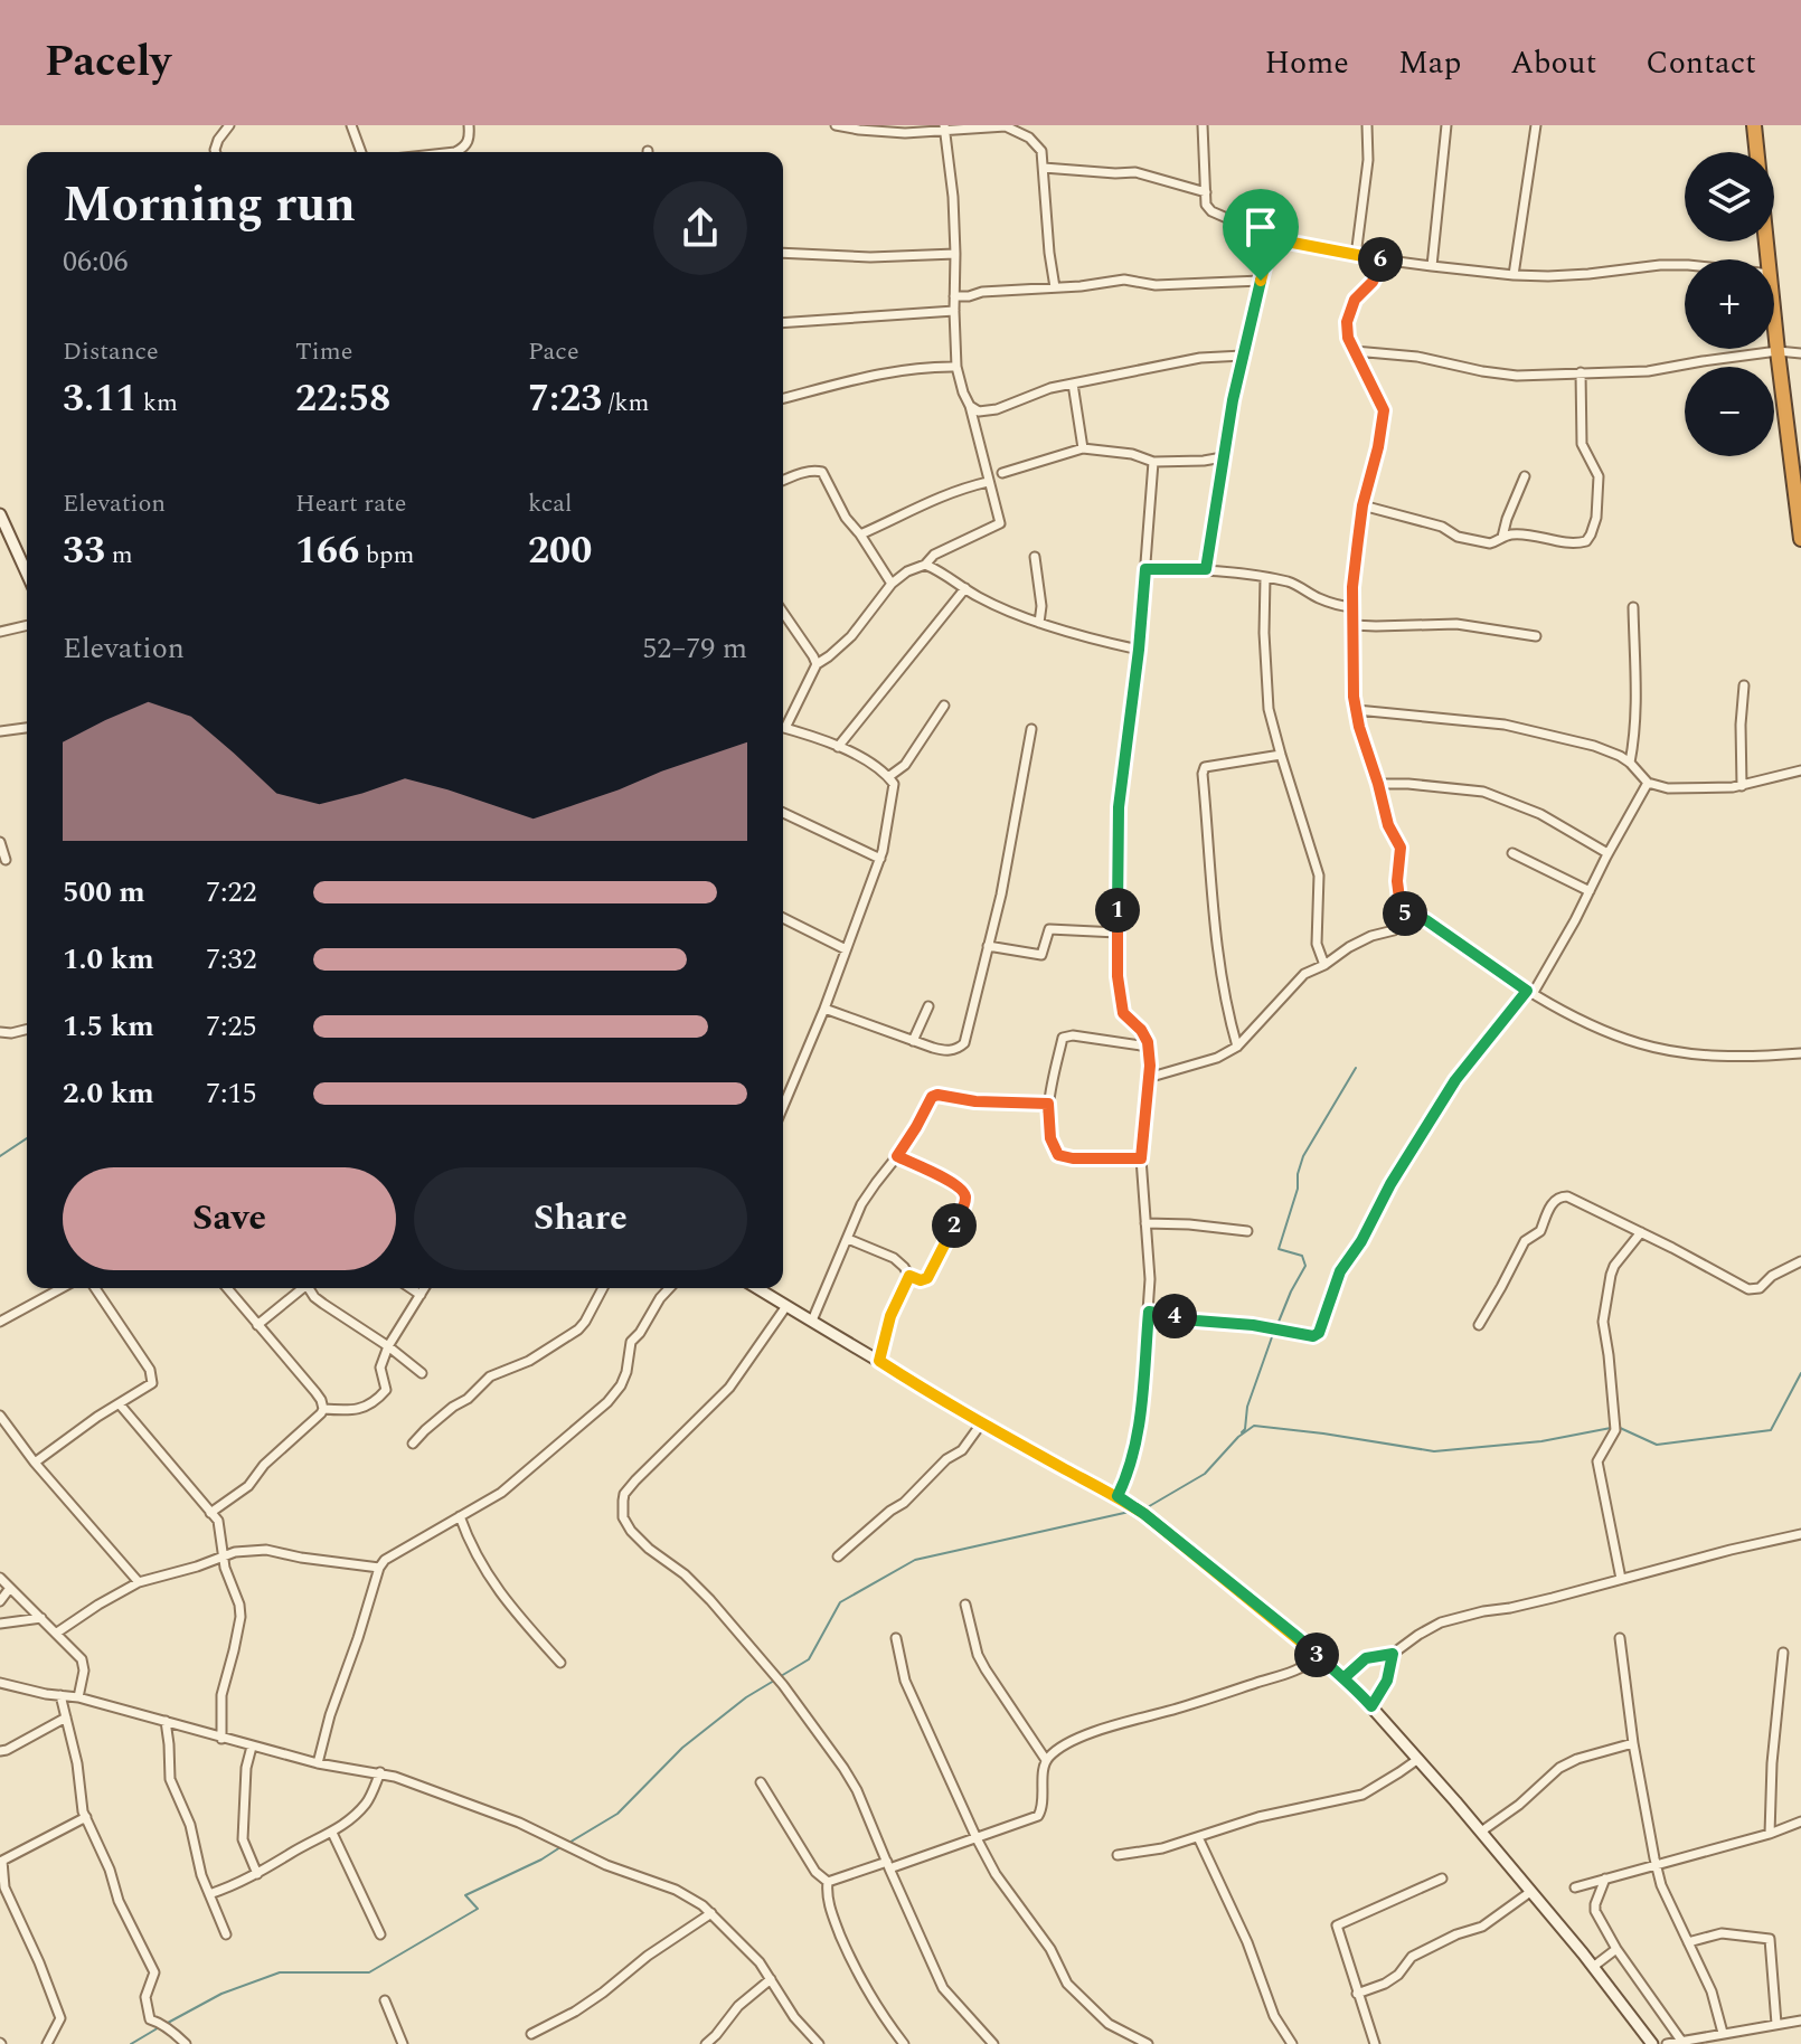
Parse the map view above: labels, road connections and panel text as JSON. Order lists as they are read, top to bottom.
{
  "page": {
    "header": "Pacely",
    "nav": [
      "Home",
      "Map",
      "About",
      "Contact"
    ],
    "map_buttons": ["+", "−"],
    "heading": ["Morning run", "06:06"],
    "pins": [
      "6",
      "1",
      "5",
      "2",
      "4",
      "3"
    ],
    "stats": [
      ["Distance", "3.11 km"],
      ["Time", "22:58"],
      ["Pace", "7:23 /km"],
      ["Elevation", "33 m"],
      ["Heart rate", "166 bpm"],
      ["kcal", "200"]
    ],
    "chart": ["Elevation", "52–79 m"],
    "list": [
      {
        "name": "500 m",
        "note": "7:22"
      },
      {
        "name": "1.0 km",
        "note": "7:32"
      },
      {
        "name": "1.5 km",
        "note": "7:25"
      },
      {
        "name": "2.0 km",
        "note": "7:15"
      }
    ],
    "buttons": ["Save", "Share"]
  }
}
